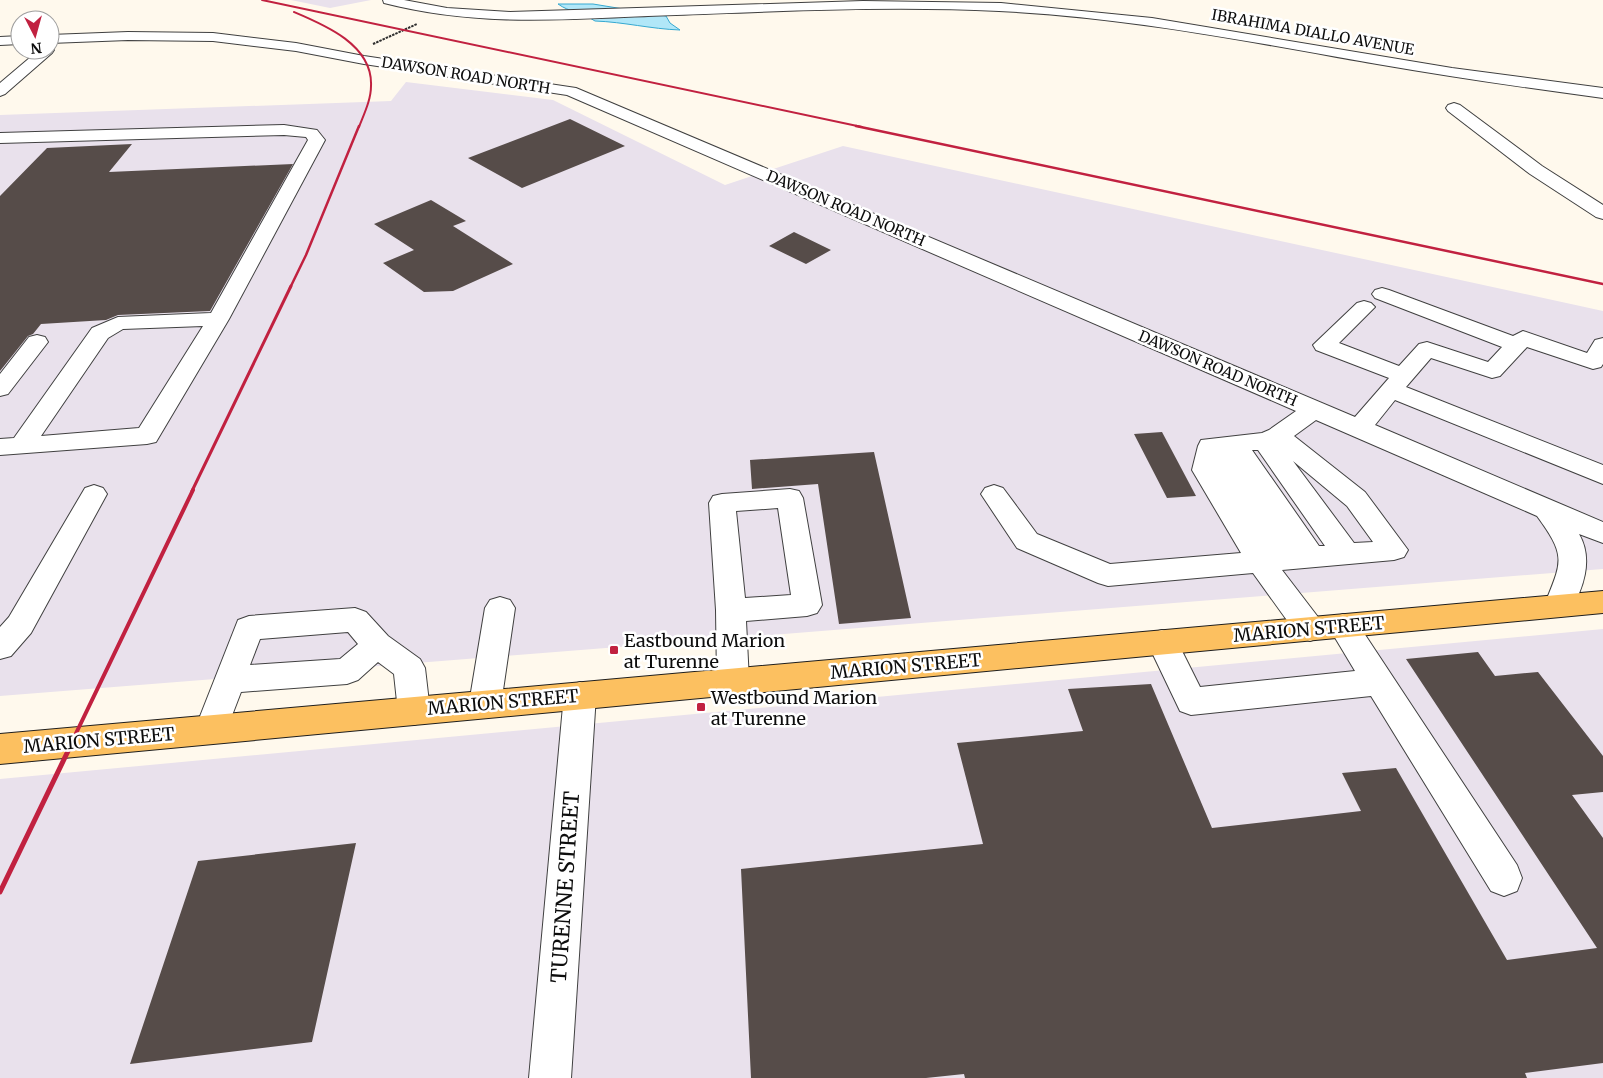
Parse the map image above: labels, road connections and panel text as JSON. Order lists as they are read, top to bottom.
{
  "streets": {
    "main road": ["MARION STREET"],
    "street": ["IBRAHIMA DIALLO AVENUE", "DAWSON ROAD NORTH", "TURENNE STREET"]
  },
  "crossings": [
    ["MARION STREET", "TURENNE STREET"]
  ],
  "places": {
    "transit": ["Eastbound Marion at Turenne", "Westbound Marion at Turenne"]
  },
  "north": "bottom"
}
